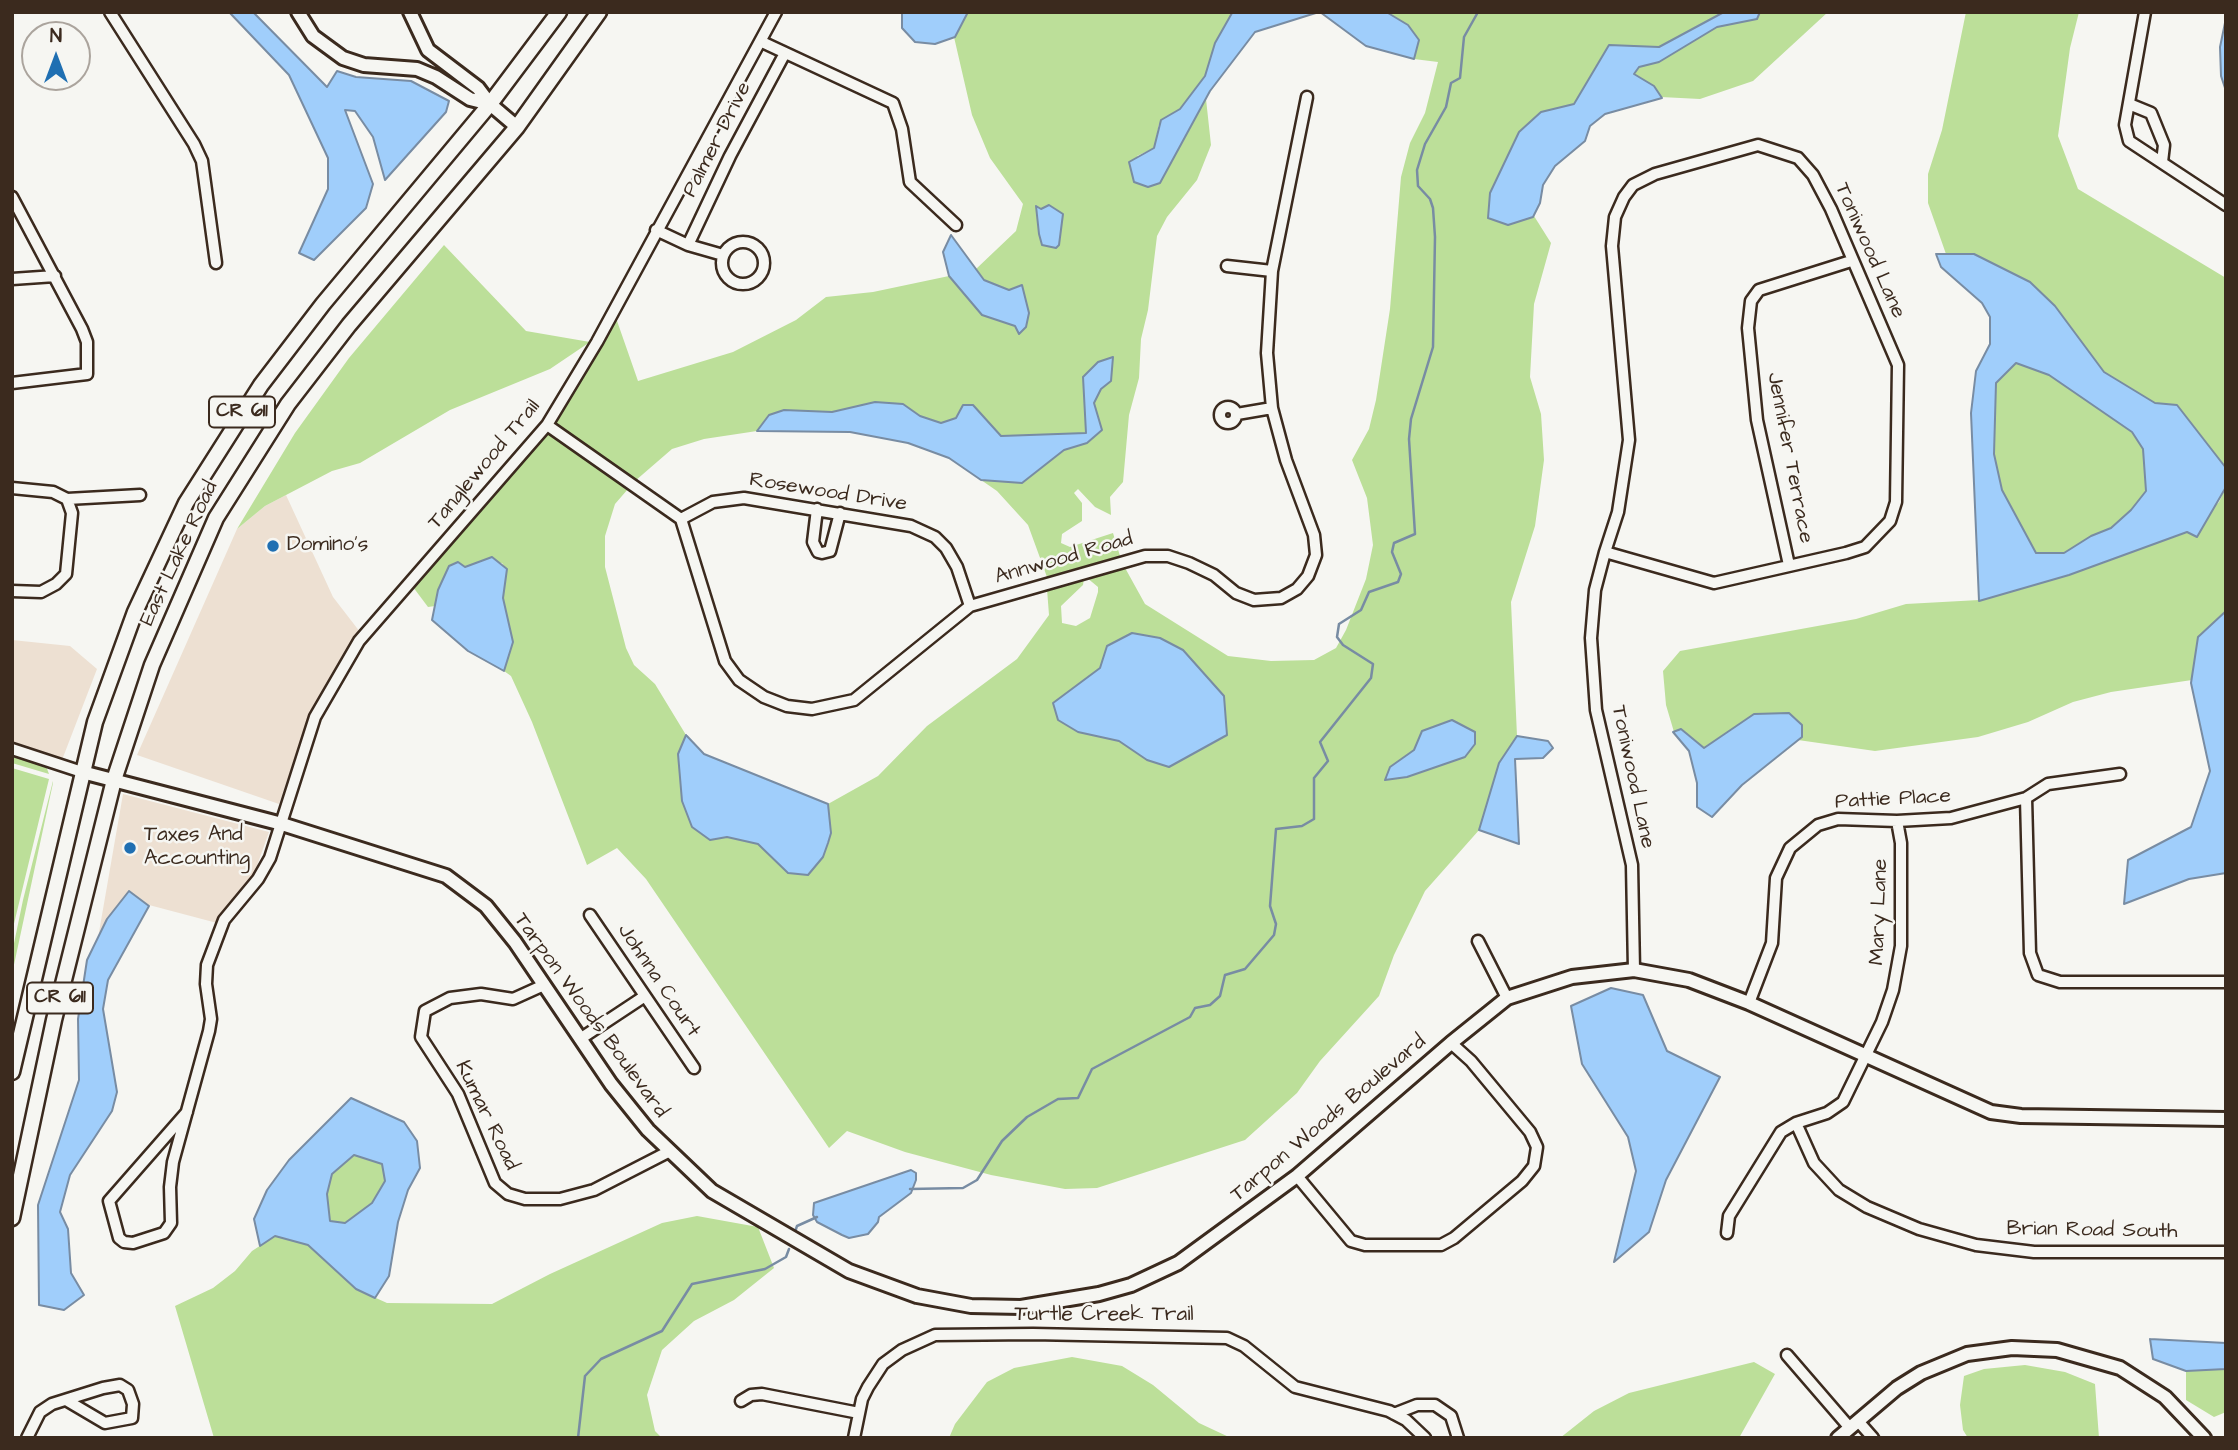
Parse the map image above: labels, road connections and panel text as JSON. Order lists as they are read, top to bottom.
{
  "streets": {
    "main road": ["CR 611", "East Lake Road"],
    "street": [
      "Palmer Drive",
      "Toniwood Lane",
      "Jennifer Terrace",
      "Tanglewood Trail",
      "Rosewood Drive",
      "Annwood Road",
      "Pattie Place",
      "Mary Lane",
      "Johnna Court",
      "Tarpon Woods Boulevard",
      "Kumar Road",
      "Brian Road South",
      "Turtle Creek Trail"
    ]
  },
  "crossings": [
    ["Toniwood Lane", "Jennifer Terrace"],
    ["Toniwood Lane", "Tarpon Woods Boulevard"],
    ["Tanglewood Trail", "Tarpon Woods Boulevard"],
    ["Rosewood Drive", "Annwood Road"],
    ["East Lake Road", "Tarpon Woods Boulevard"],
    ["Pattie Place", "Mary Lane"],
    ["Pattie Place", "Tarpon Woods Boulevard"],
    ["Mary Lane", "Tarpon Woods Boulevard"],
    ["Mary Lane", "Brian Road South"],
    ["Tarpon Woods Boulevard", "Kumar Road"]
  ],
  "places": ["Domino's", "Taxes And Accounting"],
  "north": "top"
}
